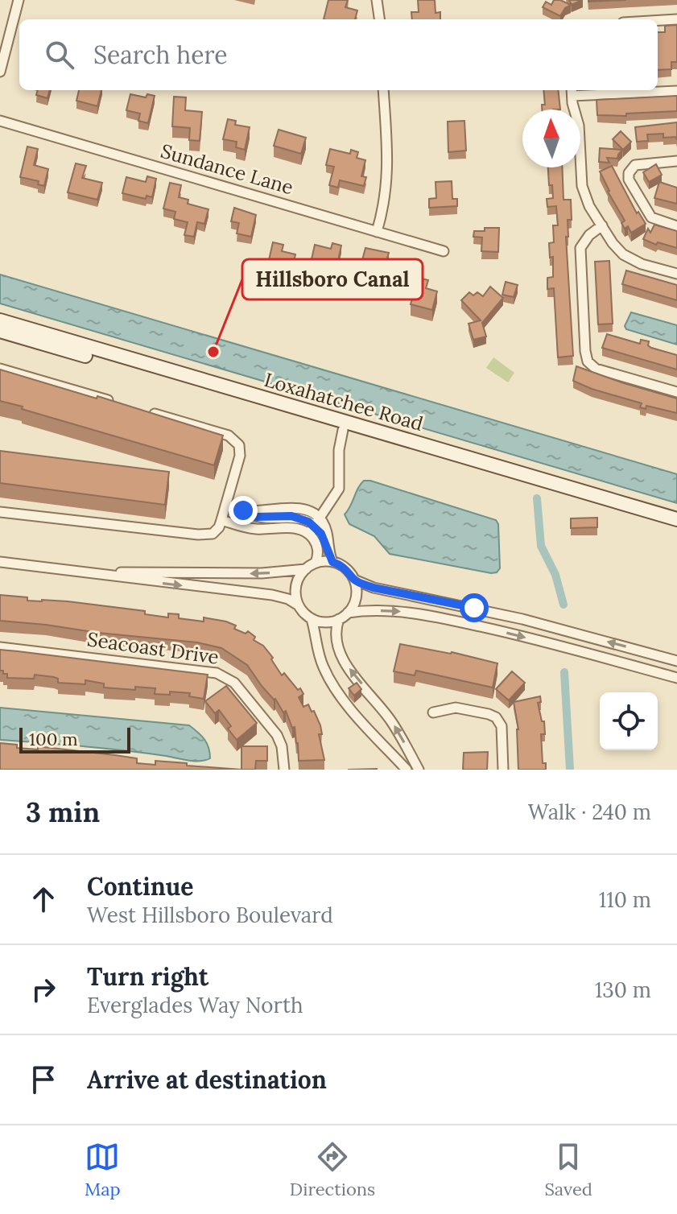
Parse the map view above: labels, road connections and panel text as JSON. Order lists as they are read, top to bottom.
{
  "streets": {
    "main road": ["Loxahatchee Road"],
    "street": ["Sundance Lane", "Seacoast Drive"]
  },
  "places": ["Hillsboro Canal"],
  "scale_bar": "100 m",
  "north": "top",
  "page": {
    "search": "Search here",
    "scale": "100 m",
    "heading": ["3 min", "Walk · 240 m"],
    "list": [
      ["Continue", "West Hillsboro Boulevard", "110 m"],
      ["Turn right", "Everglades Way North", "130 m"],
      "Arrive at destination"
    ],
    "nav": ["Map", "Directions", "Saved"]
  }
}
